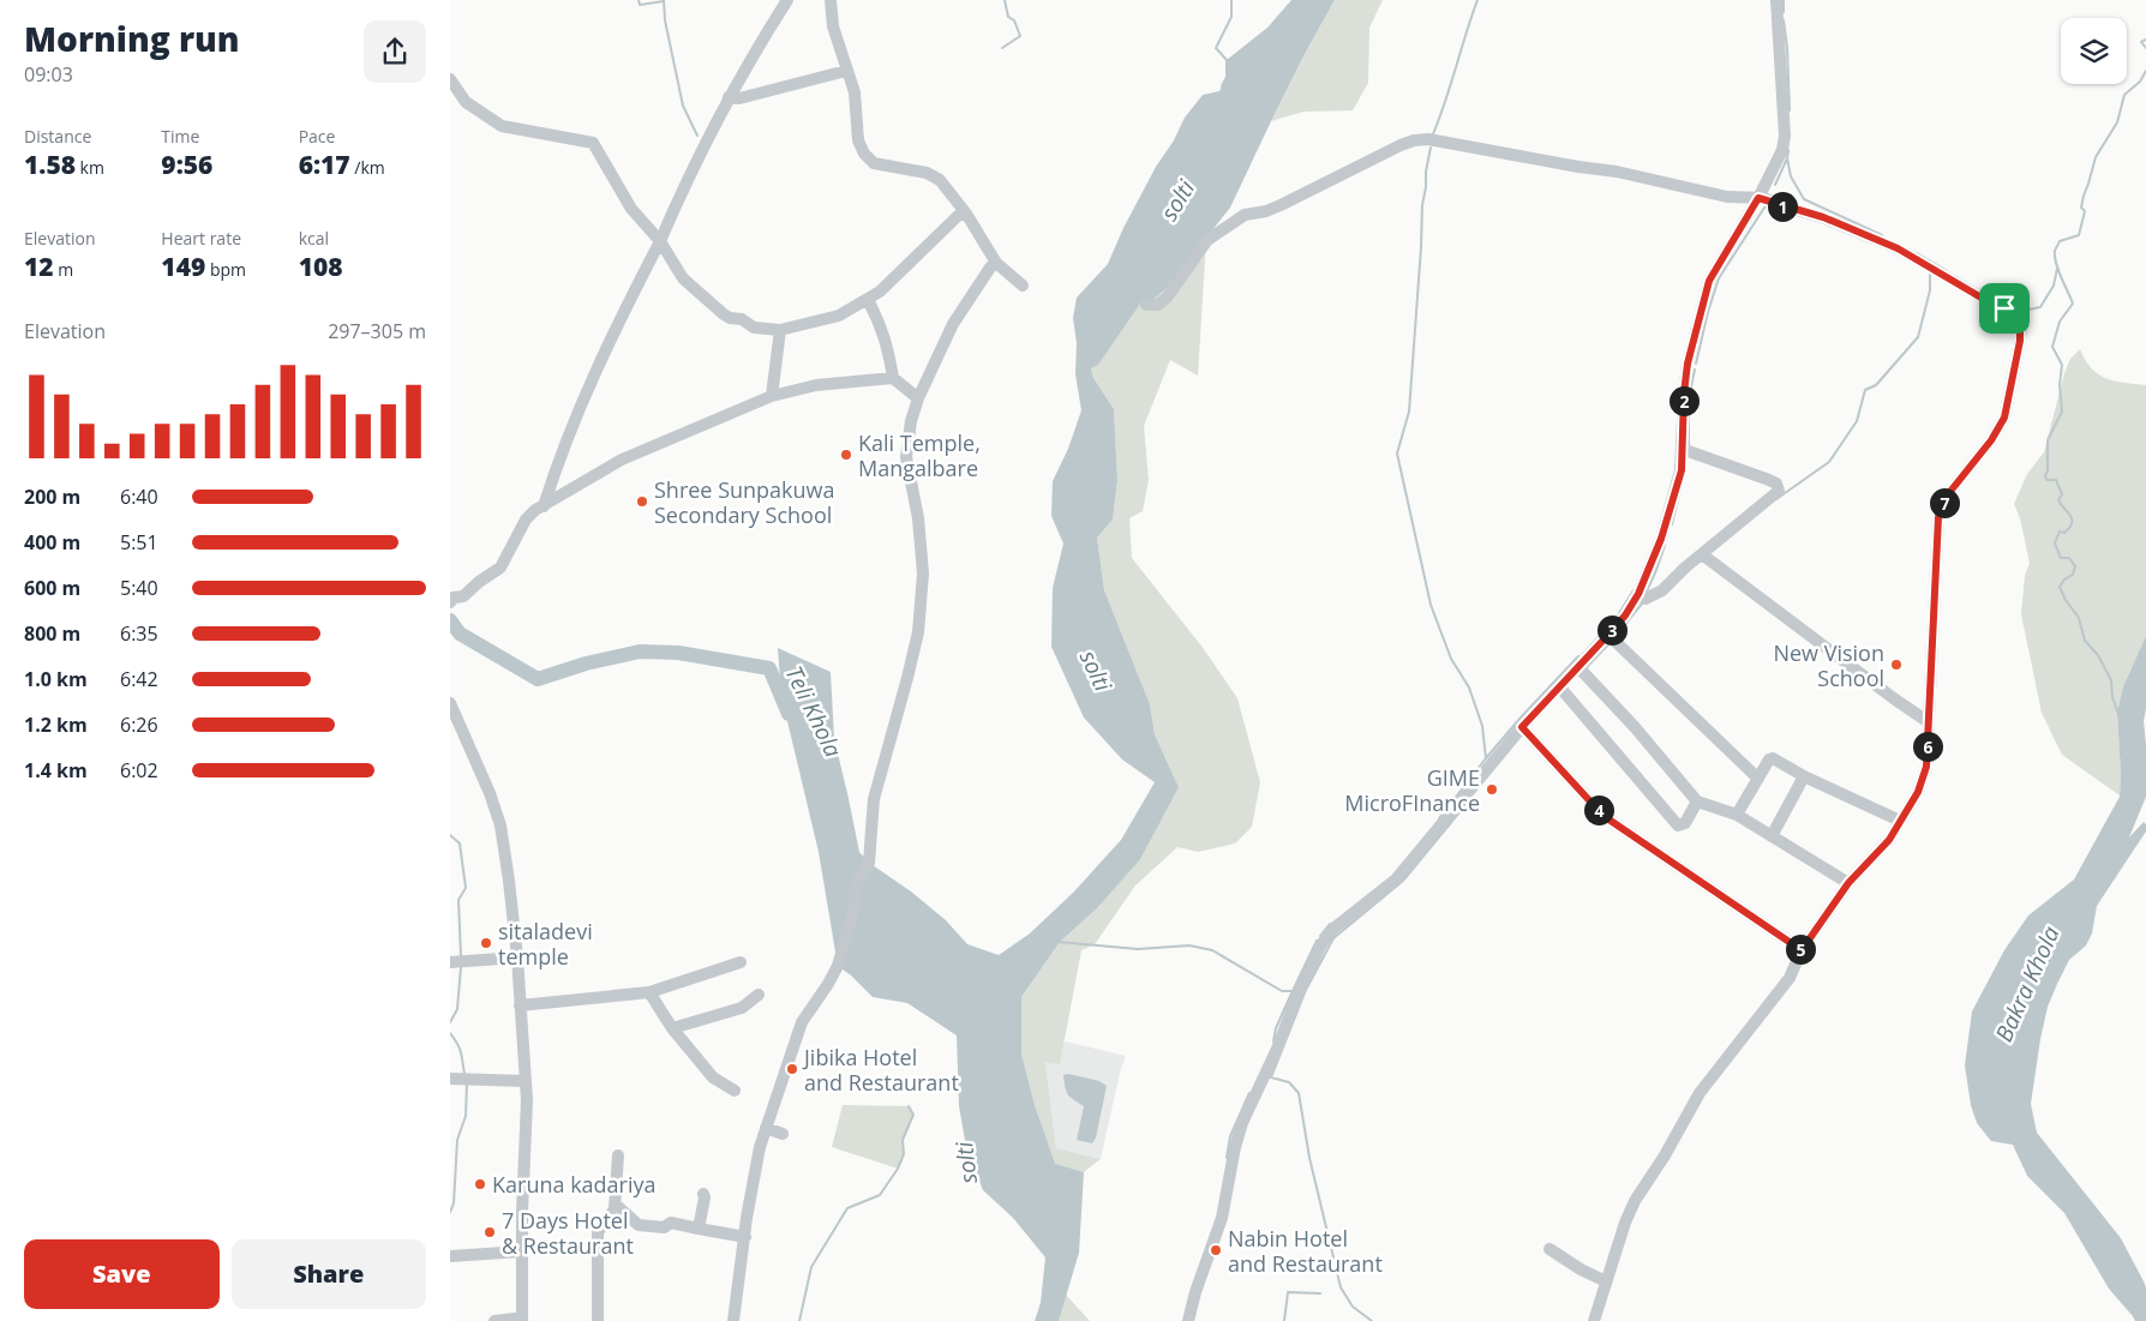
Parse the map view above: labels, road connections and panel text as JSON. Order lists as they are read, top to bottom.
{
  "water": ["solti", "Teli Khola", "Bakra Khola"],
  "places": [
    "Kali Temple, Mangalbare",
    "Shree Sunpakuwa Secondary School",
    "New Vision School",
    "GIME MicroFInance",
    "sitaladevi temple",
    "Jibika Hotel and Restaurant",
    "Karuna kadariya",
    "7 Days Hotel & Restaurant",
    "Nabin Hotel and Restaurant"
  ],
  "page": {
    "heading": ["Morning run", "09:03"],
    "stats": [
      ["Distance", "1.58 km"],
      ["Time", "9:56"],
      ["Pace", "6:17 /km"],
      ["Elevation", "12 m"],
      ["Heart rate", "149 bpm"],
      ["kcal", "108"]
    ],
    "pins": [
      "1",
      "2",
      "7",
      "3",
      "6",
      "4",
      "5"
    ],
    "chart": ["Elevation", "297–305 m"],
    "list": [
      {
        "name": "200 m",
        "note": "6:40"
      },
      {
        "name": "400 m",
        "note": "5:51"
      },
      {
        "name": "600 m",
        "note": "5:40"
      },
      {
        "name": "800 m",
        "note": "6:35"
      },
      {
        "name": "1.0 km",
        "note": "6:42"
      },
      {
        "name": "1.2 km",
        "note": "6:26"
      },
      {
        "name": "1.4 km",
        "note": "6:02"
      }
    ],
    "buttons": ["Save", "Share"]
  }
}
